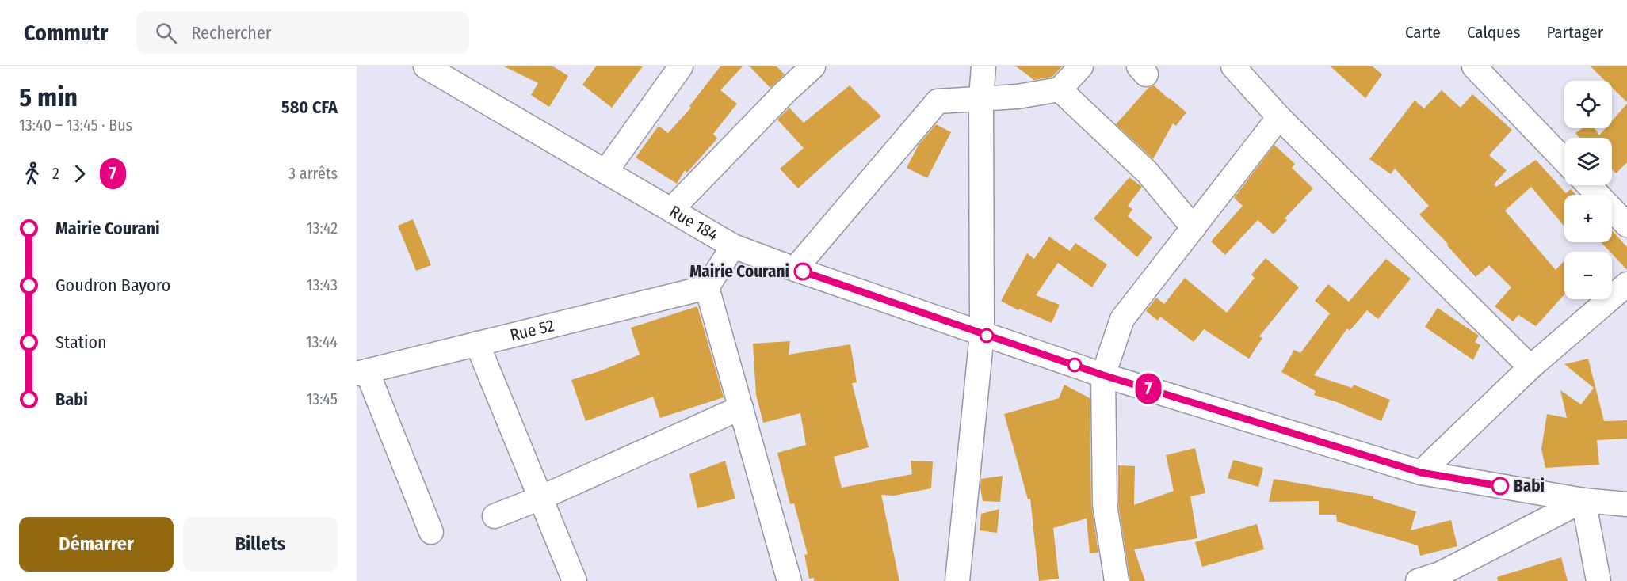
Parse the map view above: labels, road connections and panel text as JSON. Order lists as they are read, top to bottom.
{
  "streets": {
    "street": ["Rue 184", "Rue 52"]
  },
  "places": ["Mairie Courani", "Babi"],
  "lines": ["bus line 7"],
  "page": {
    "header": "Commutr",
    "search": "Rechercher",
    "nav": ["Carte", "Calques", "Partager"],
    "heading": ["5 min", "13:40 – 13:45 · Bus", "580 CFA"],
    "on_map": "7",
    "map_buttons": ["+", "−"],
    "legs": ["2", "7", "3 arrêts"],
    "list": [
      {
        "name": "Mairie Courani",
        "value": "13:42"
      },
      {
        "name": "Goudron Bayoro",
        "value": "13:43"
      },
      {
        "name": "Station",
        "value": "13:44"
      },
      {
        "name": "Babi",
        "value": "13:45"
      }
    ],
    "buttons": ["Démarrer", "Billets"]
  }
}
